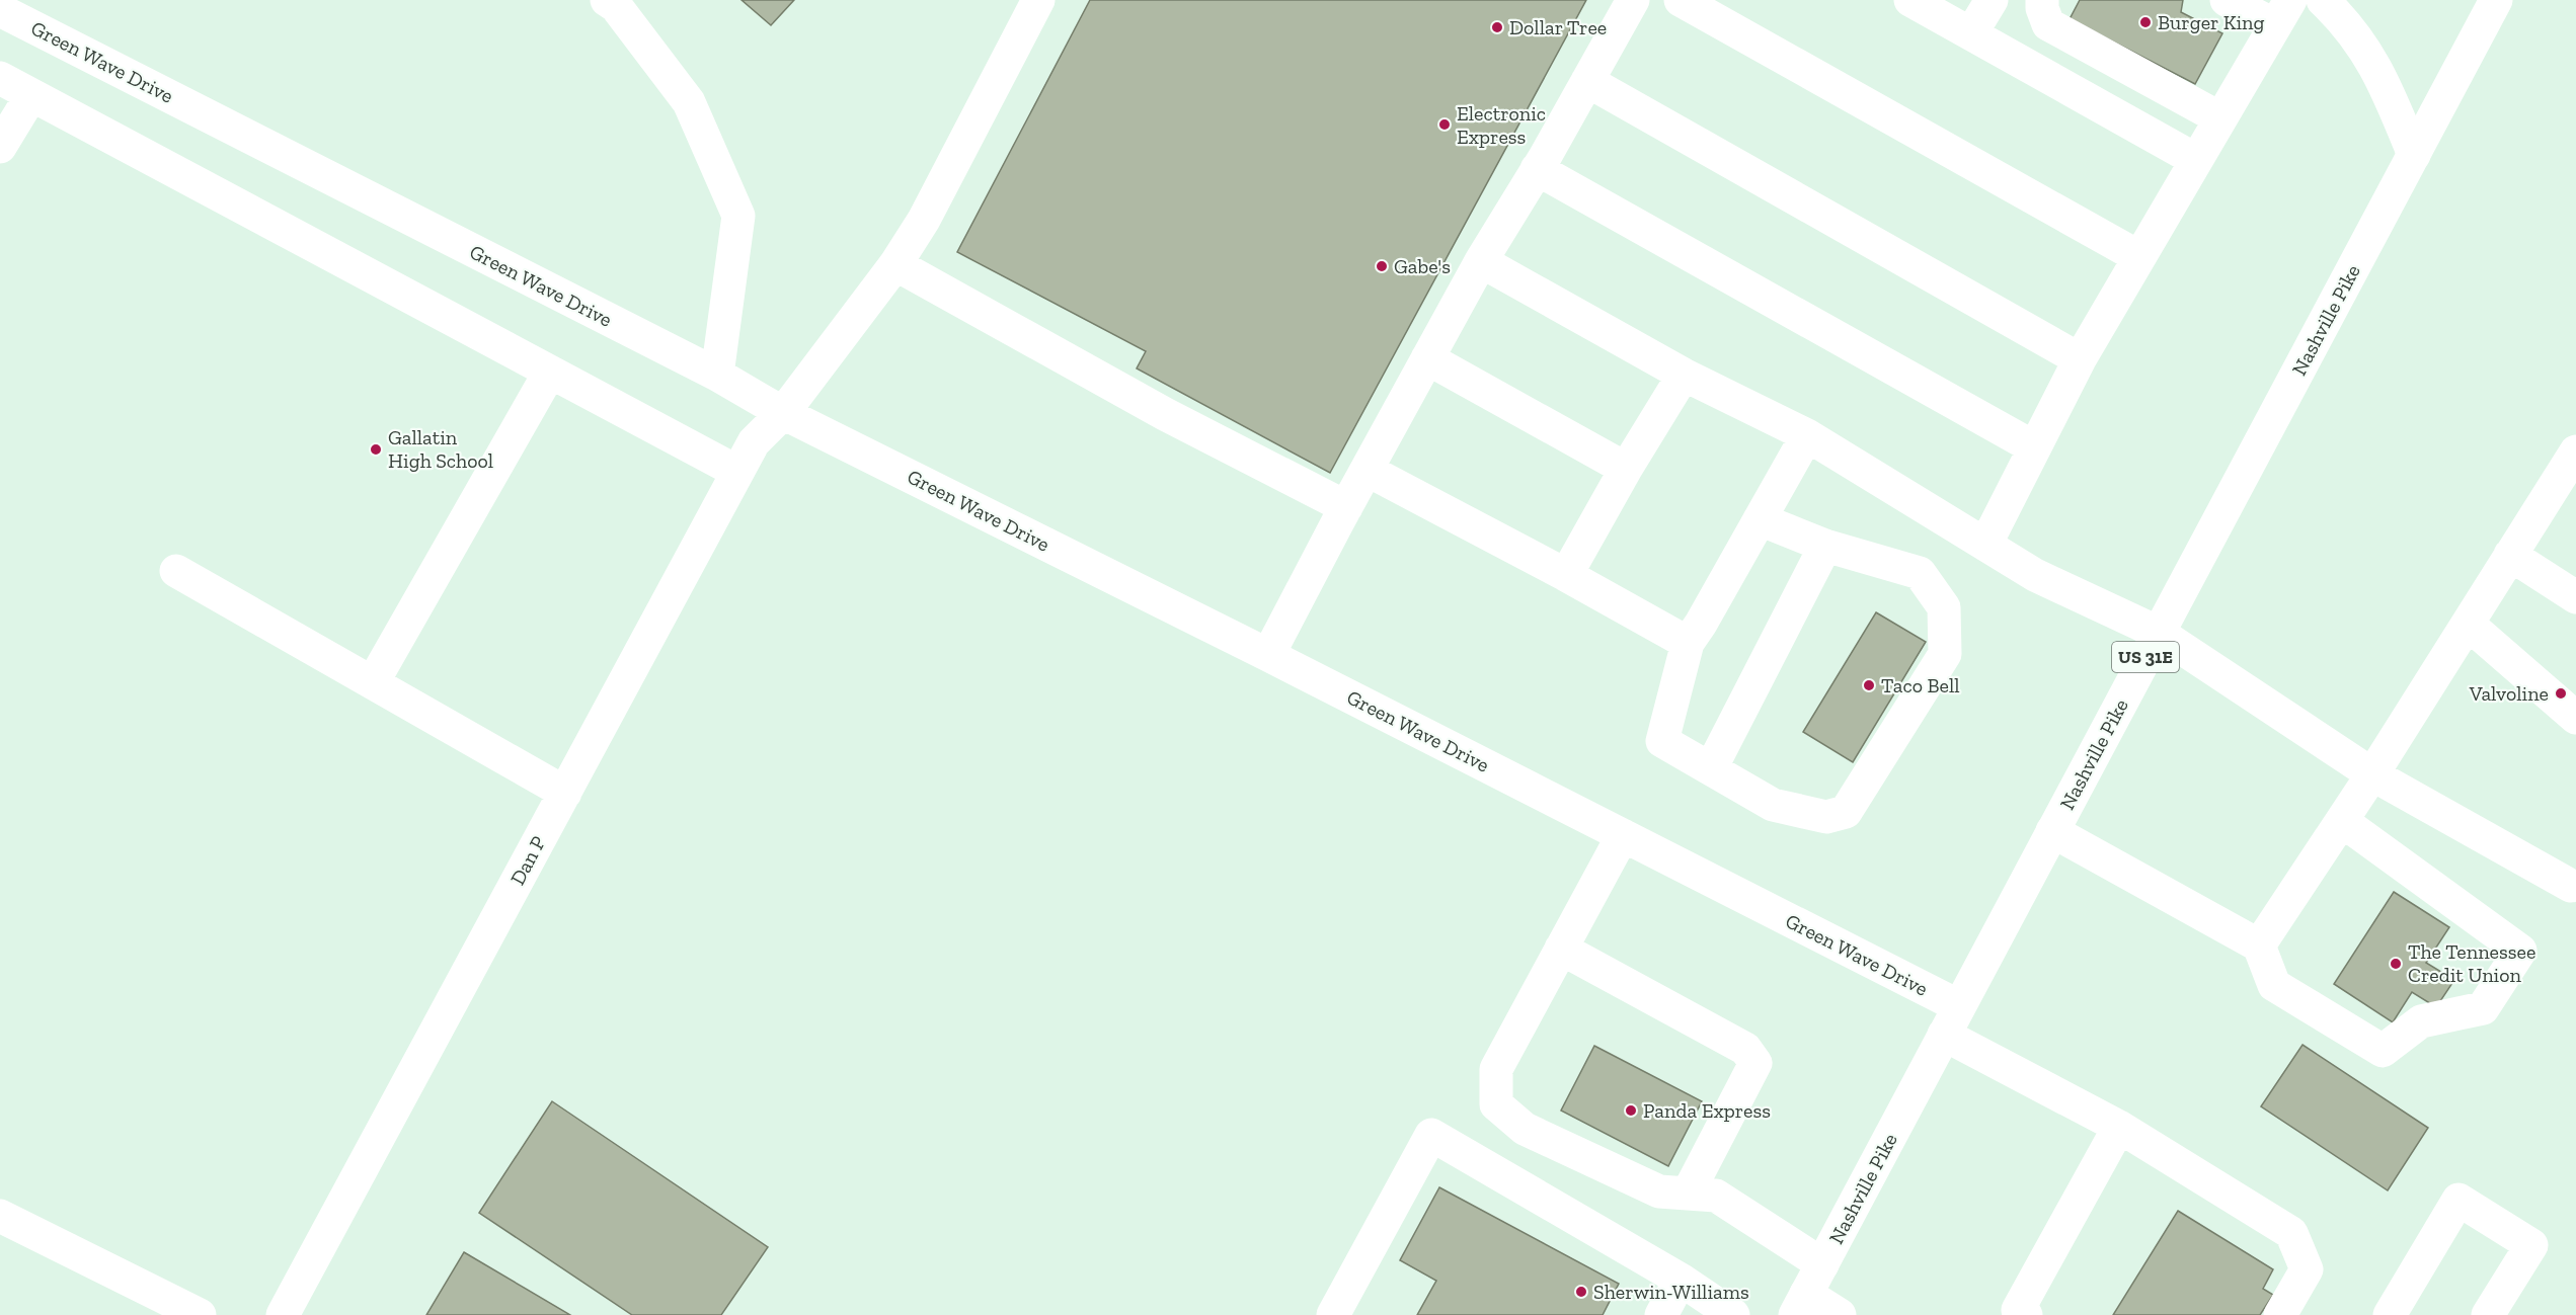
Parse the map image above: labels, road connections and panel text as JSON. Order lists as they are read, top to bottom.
{
  "streets": {
    "street": [
      "Green Wave Drive",
      "Nashville Pike",
      "US 31E",
      "Dan P"
    ]
  },
  "crossings": [
    ["Green Wave Drive", "Nashville Pike"],
    ["Green Wave Drive", "Dan P"]
  ],
  "places": [
    "Burger King",
    "Dollar Tree",
    "Electronic Express",
    "Gabe's",
    "Gallatin High School",
    "Taco Bell",
    "Valvoline",
    "The Tennessee Credit Union",
    "Panda Express",
    "Sherwin-Williams"
  ]
}
